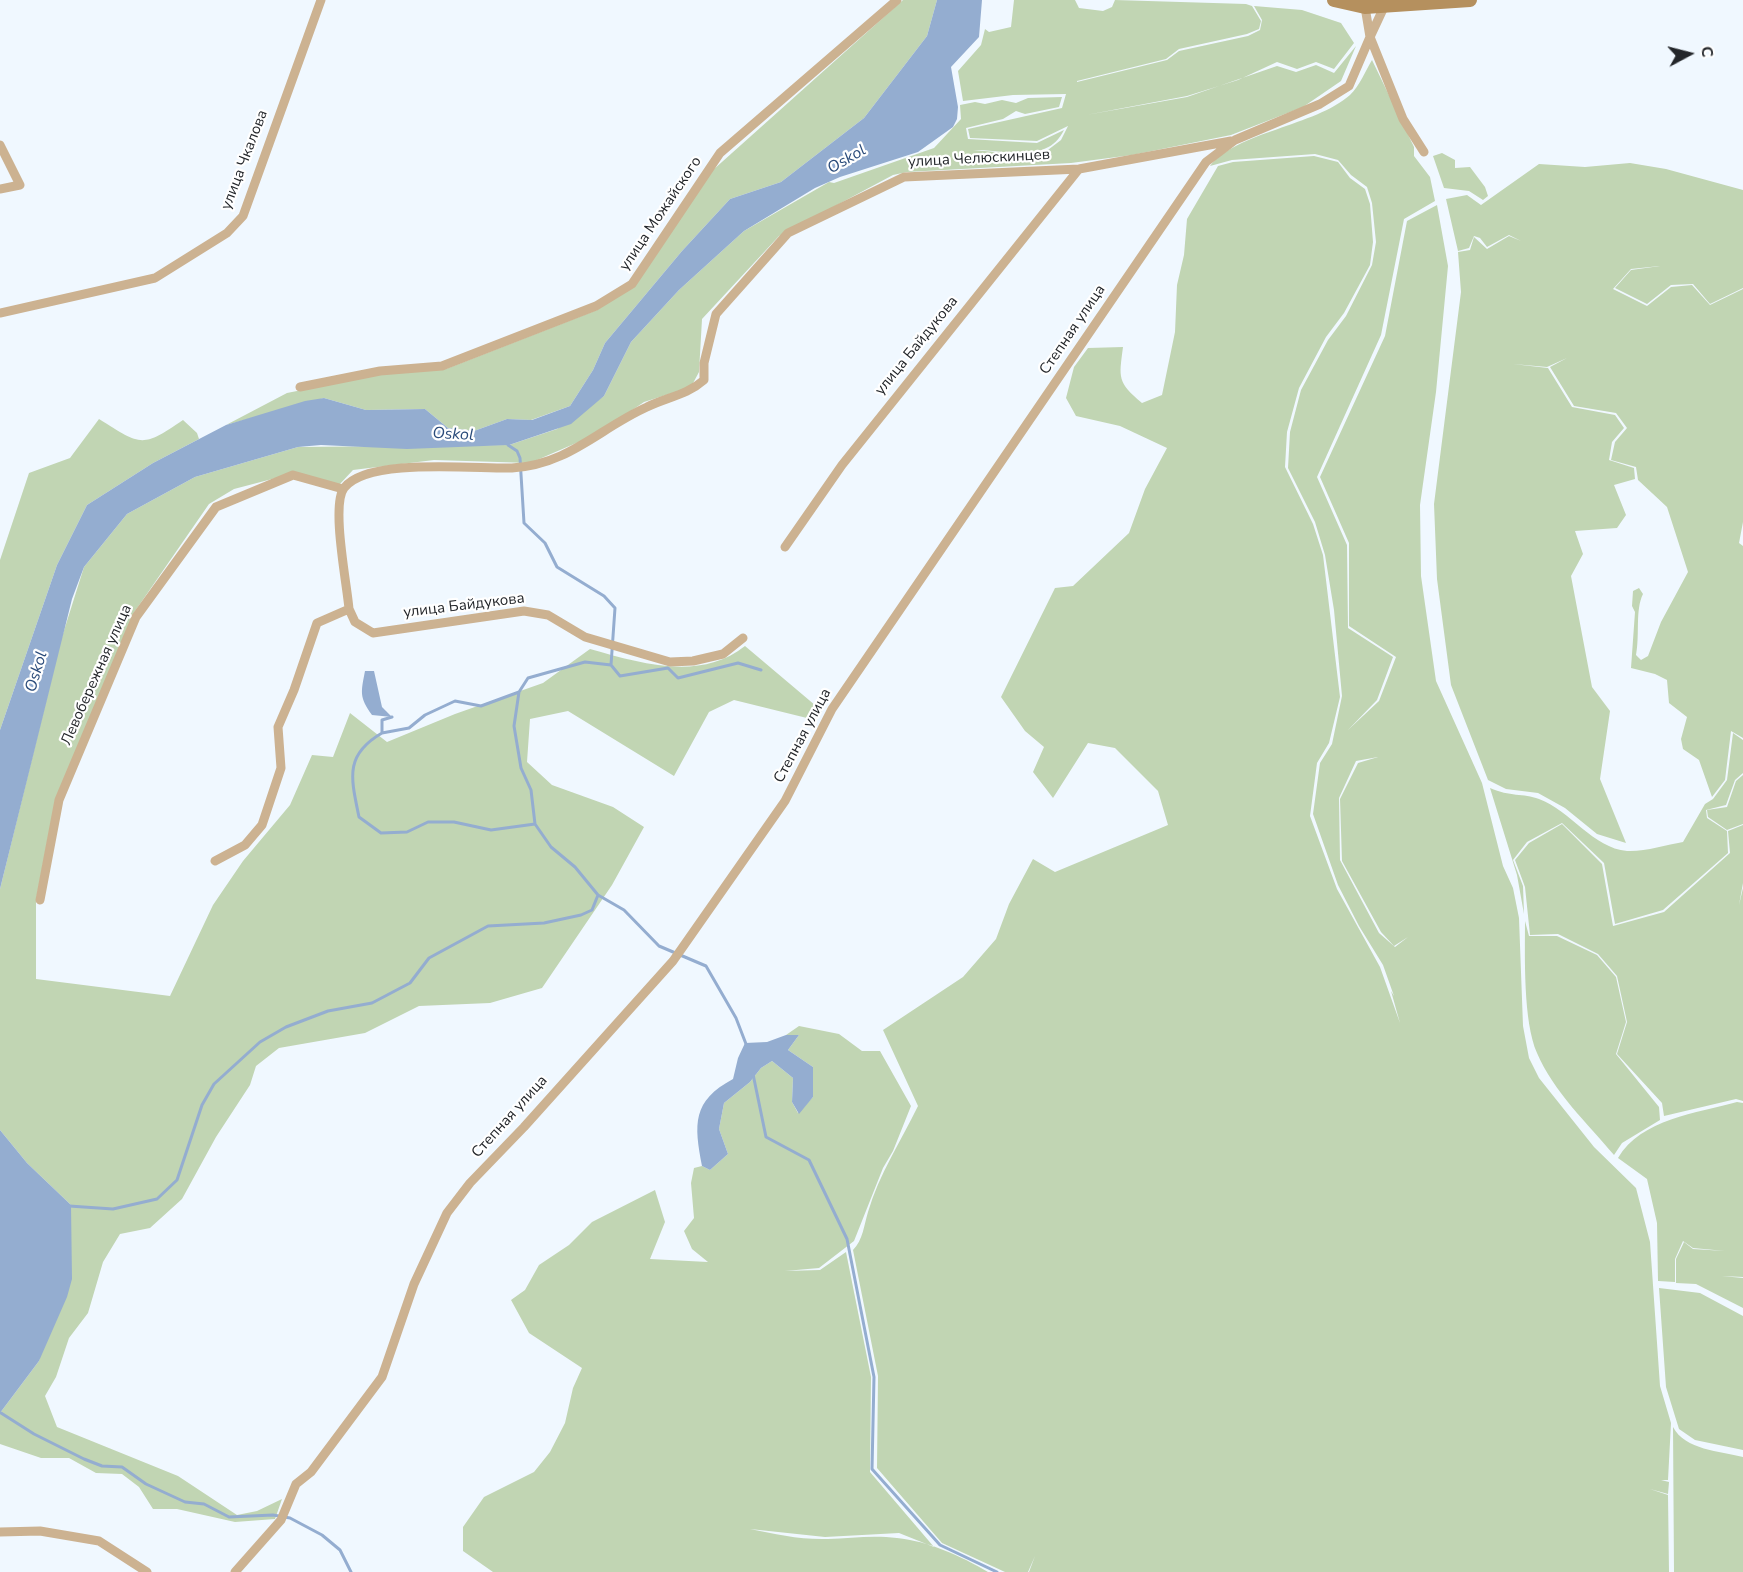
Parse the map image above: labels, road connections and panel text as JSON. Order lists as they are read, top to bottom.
{
  "streets": {
    "street": [
      "улица Челюскинцев",
      "улица Чкалова",
      "улица Можайского",
      "Степная улица",
      "улица Байдукова",
      "Левобережная улица"
    ]
  },
  "crossings": [
    ["улица Челюскинцев", "Степная улица"],
    ["улица Челюскинцев", "улица Байдукова"],
    ["улица Челюскинцев", "Левобережная улица"]
  ],
  "water": ["Oskol"],
  "north": "right"
}
